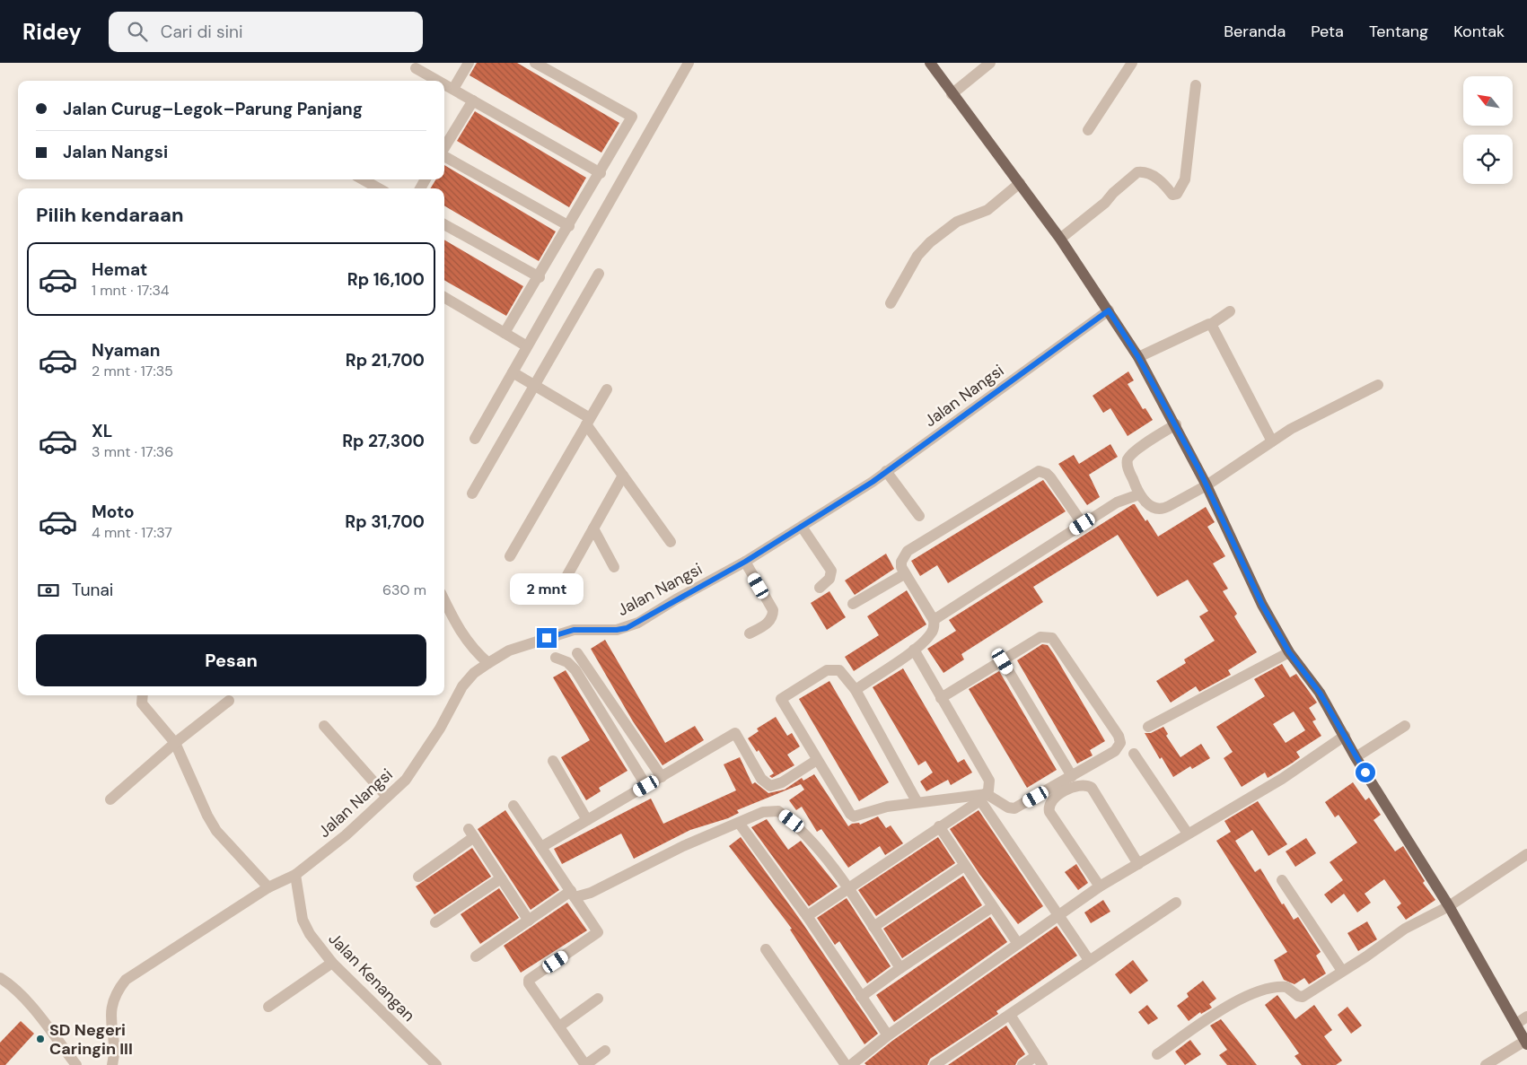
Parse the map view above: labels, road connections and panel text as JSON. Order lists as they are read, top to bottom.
{
  "streets": {
    "street": ["Jalan Nangsi", "Jalan Kenangan"]
  },
  "crossings": [
    ["Jalan Nangsi", "Jalan Kenangan"]
  ],
  "places": ["SD Negeri Caringin III"],
  "north": "top left",
  "page": {
    "header": "Ridey",
    "search": "Cari di sini",
    "nav": [
      "Beranda",
      "Peta",
      "Tentang",
      "Kontak"
    ],
    "banner": ["Jalan Curug–Legok–Parung Panjang", "Jalan Nangsi"],
    "heading": "Pilih kendaraan",
    "list": [
      {
        "name": "Hemat",
        "note": "1 mnt · 17:34",
        "value": "Rp 16,100"
      },
      {
        "name": "Nyaman",
        "note": "2 mnt · 17:35",
        "value": "Rp 21,700"
      },
      {
        "name": "XL",
        "note": "3 mnt · 17:36",
        "value": "Rp 27,300"
      },
      {
        "name": "Moto",
        "note": "4 mnt · 17:37",
        "value": "Rp 31,700"
      }
    ],
    "pay": ["Tunai", "630 m"],
    "bubble": "2 mnt",
    "buttons": "Pesan"
  }
}
